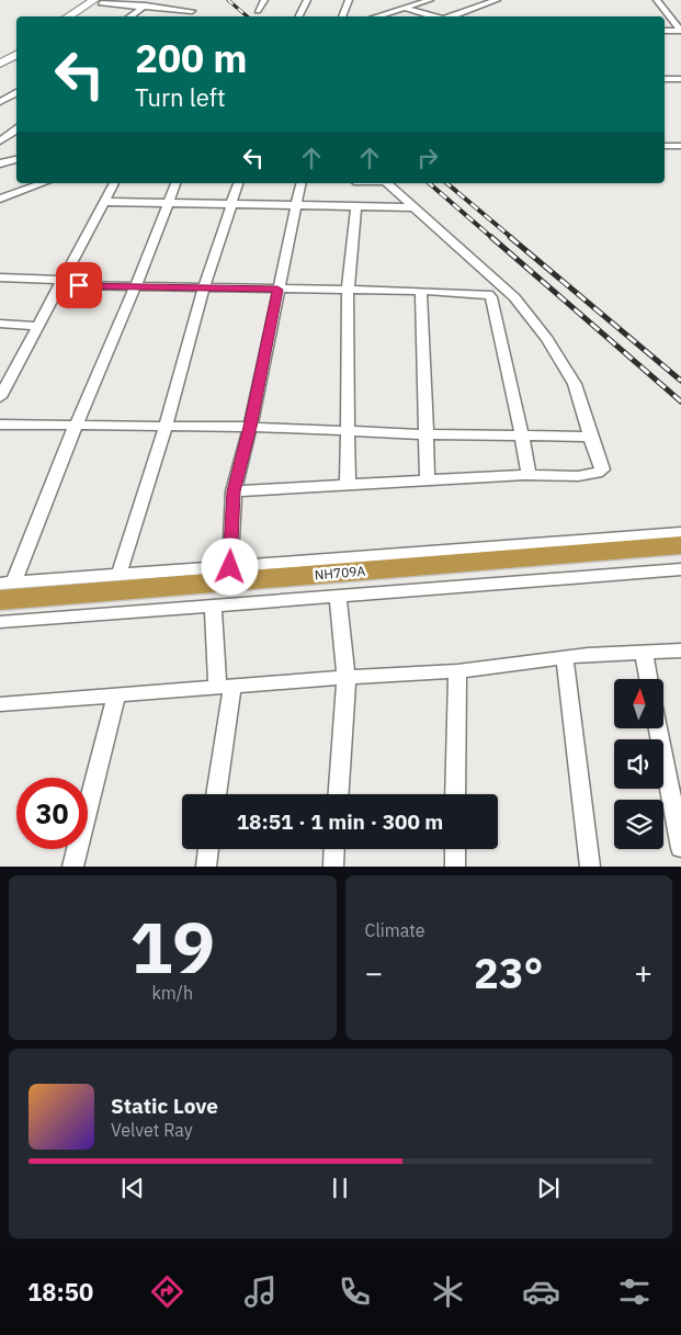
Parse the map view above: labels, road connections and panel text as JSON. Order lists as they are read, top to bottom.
{
  "streets": {
    "highway": ["NH709A"]
  },
  "north": "top",
  "page": {
    "turn": ["200 m", "Turn left"],
    "limit": "30",
    "trip": "18:51 · 1 min · 300 m",
    "tile": [
      ["19", "km/h"],
      "Climate"
    ],
    "heat": ["−", "23°", "+"],
    "song": ["Static Love", "Velvet Ray"],
    "tabs": "18:50"
  }
}
